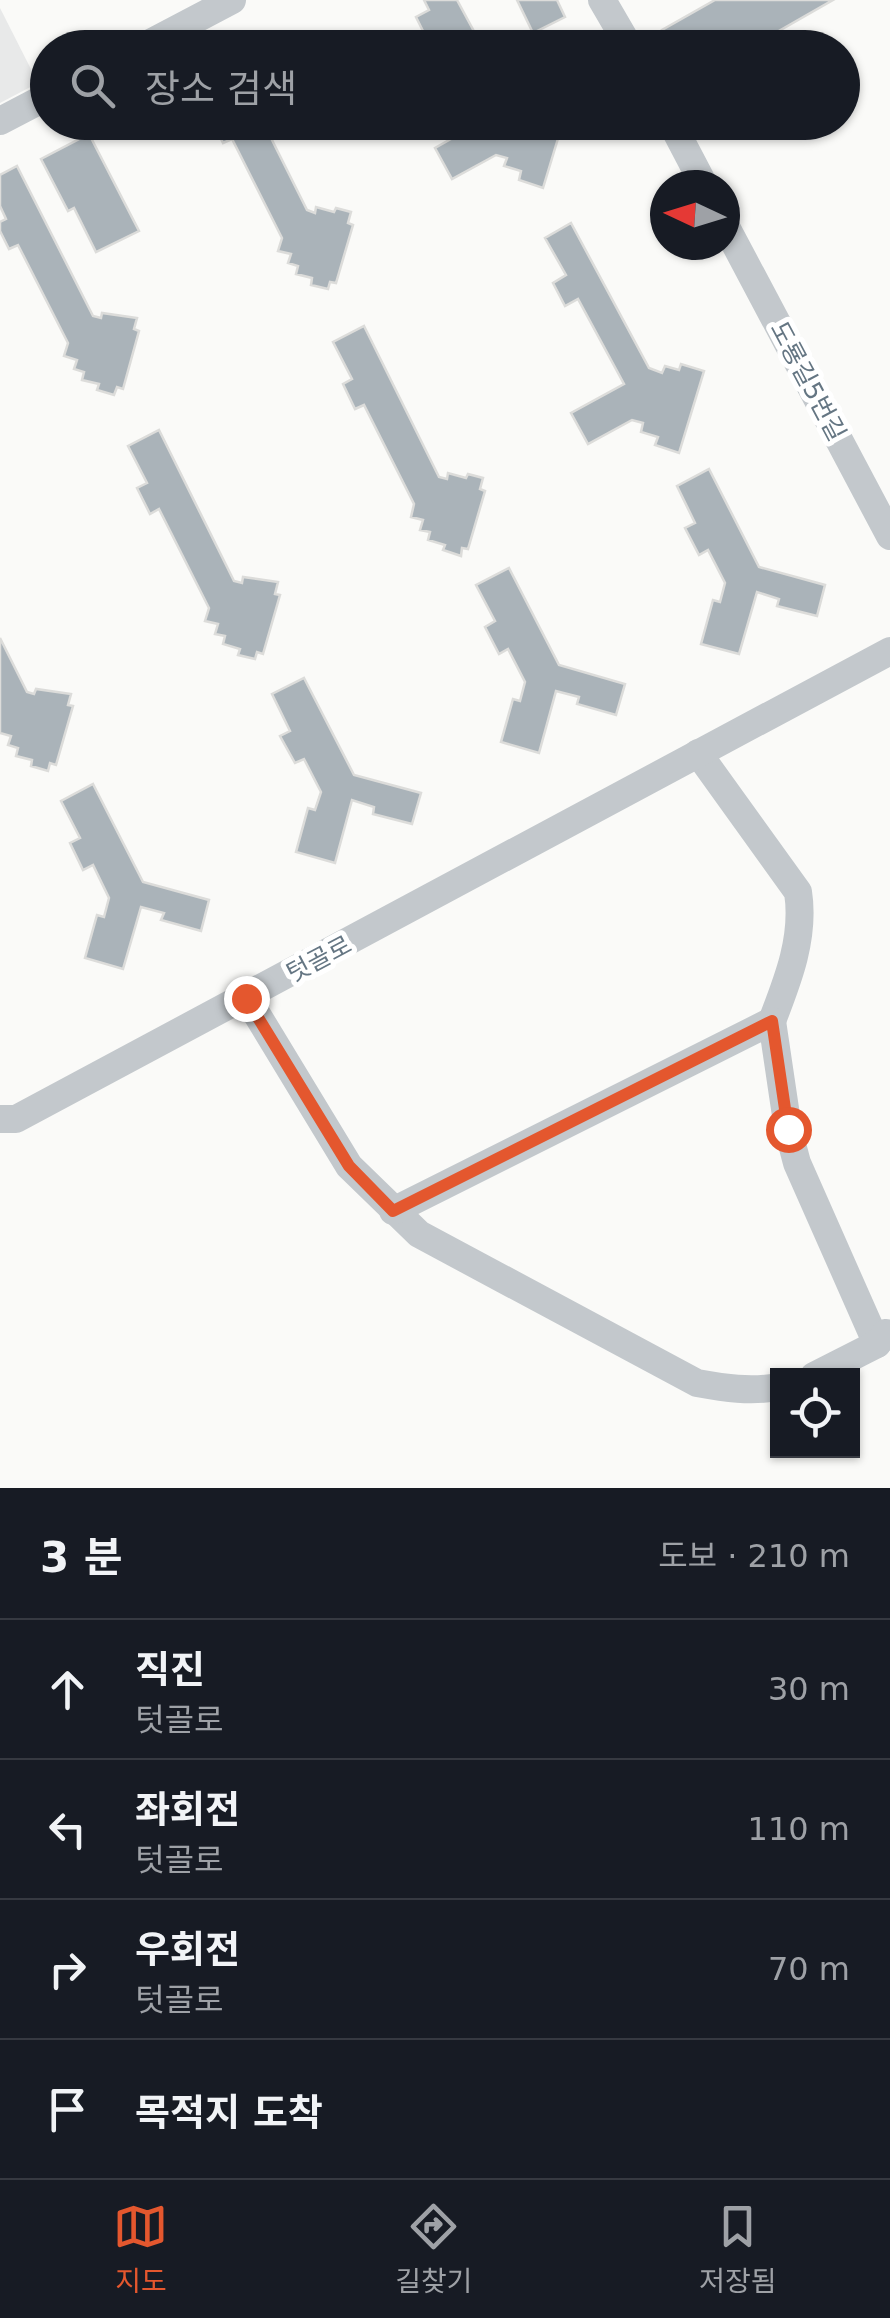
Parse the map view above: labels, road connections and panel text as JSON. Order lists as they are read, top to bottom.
{
  "streets": {
    "street": ["도룡길5번길", "텃골로"]
  },
  "north": "left",
  "page": {
    "search": "장소 검색",
    "heading": ["3 분", "도보 · 210 m"],
    "list": [
      ["직진", "텃골로", "30 m"],
      ["좌회전", "텃골로", "110 m"],
      ["우회전", "텃골로", "70 m"],
      "목적지 도착"
    ],
    "nav": ["지도", "길찾기", "저장됨"]
  }
}
